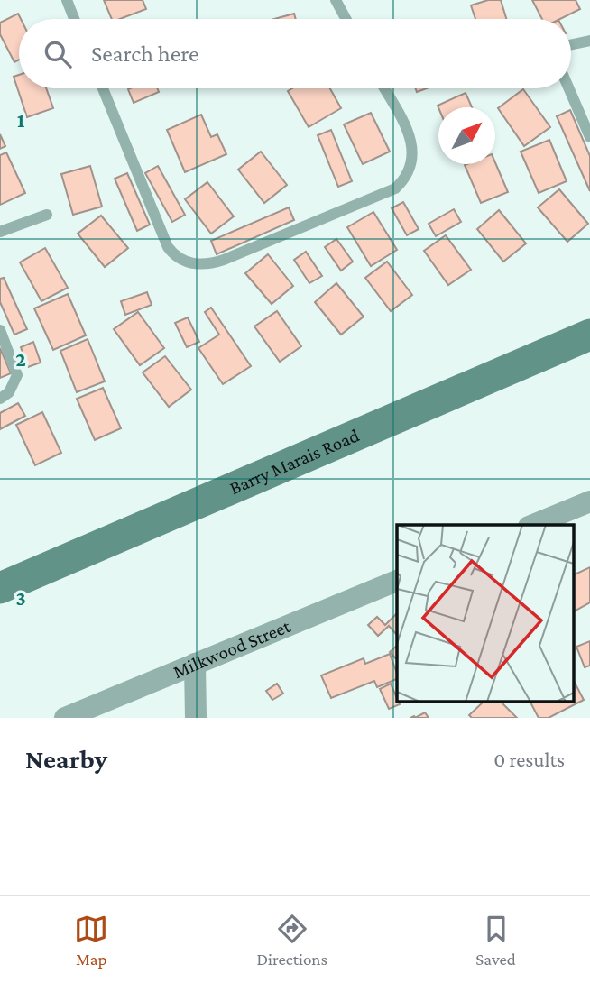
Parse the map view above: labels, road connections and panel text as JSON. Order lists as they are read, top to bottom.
{
  "streets": {
    "main road": ["Barry Marais Road"],
    "street": ["Milkwood Street"]
  },
  "north": "top right",
  "page": {
    "search": "Search here",
    "heading": ["Nearby", "0 results"],
    "nav": ["Map", "Directions", "Saved"]
  },
  "grid": {
    "rows": ["1", "2", "3"]
  }
}
